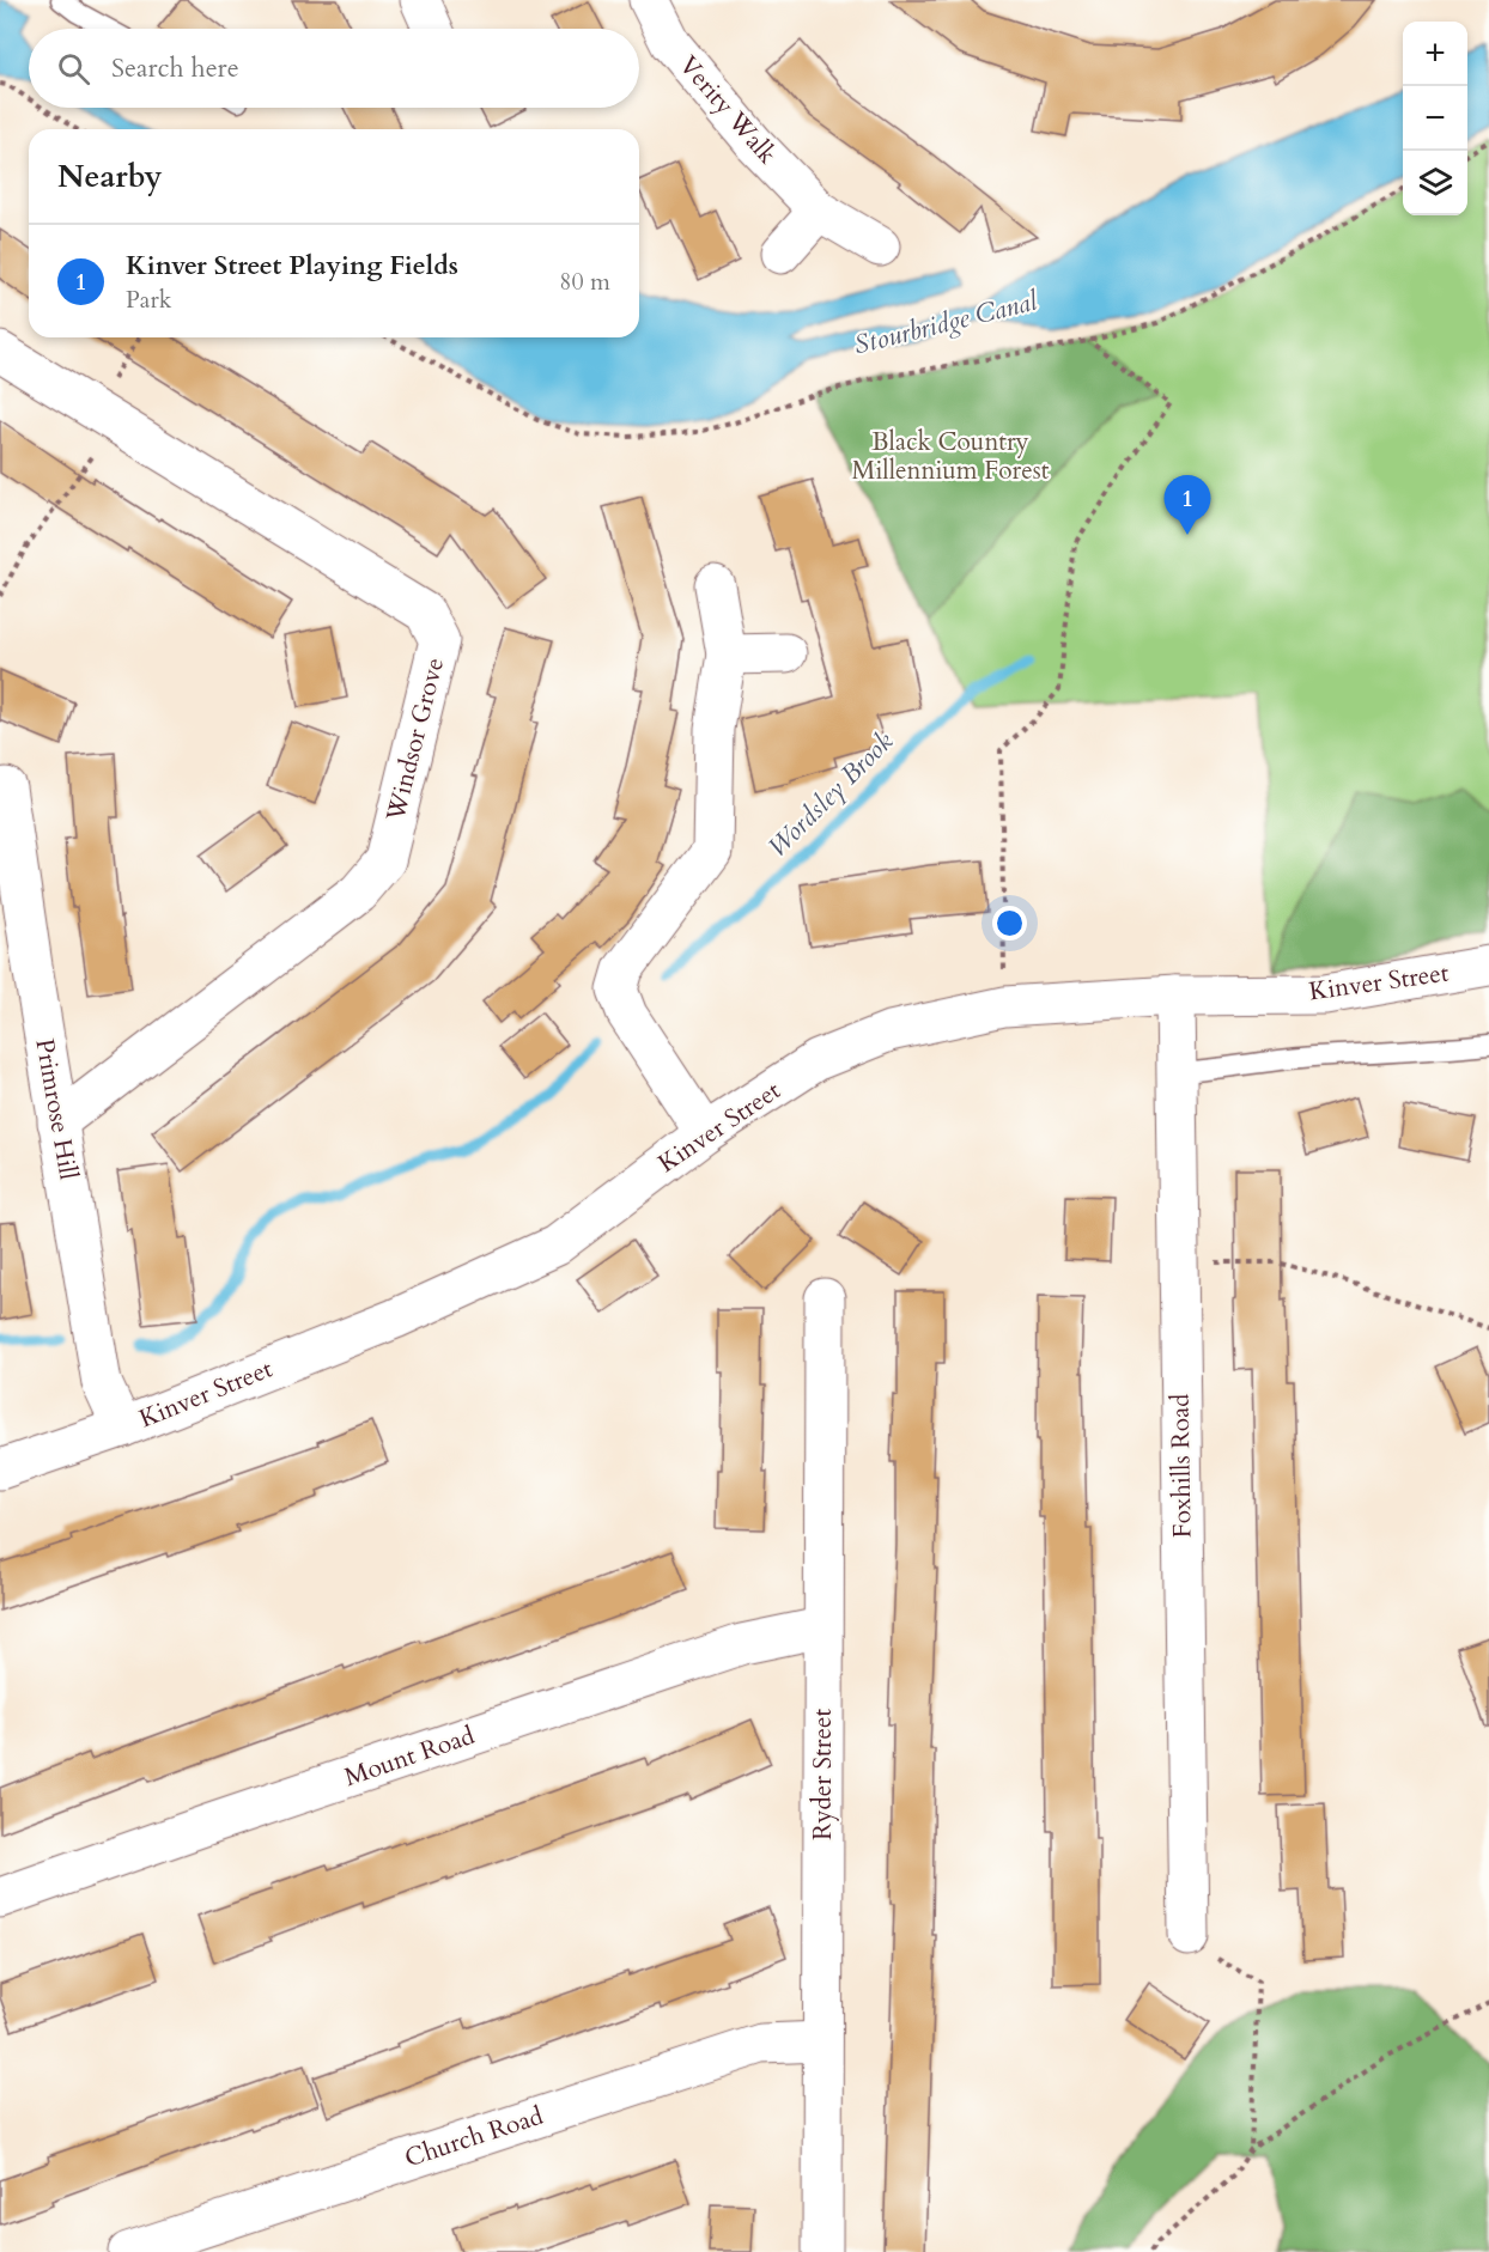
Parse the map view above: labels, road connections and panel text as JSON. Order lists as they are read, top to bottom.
{
  "streets": {
    "street": [
      "Verity Walk",
      "Windsor Grove",
      "Kinver Street",
      "Primrose Hill",
      "Foxhills Road",
      "Mount Road",
      "Ryder Street",
      "Church Road"
    ]
  },
  "crossings": [
    ["Windsor Grove", "Primrose Hill"],
    ["Kinver Street", "Primrose Hill"],
    ["Kinver Street", "Foxhills Road"],
    ["Mount Road", "Ryder Street"],
    ["Ryder Street", "Church Road"]
  ],
  "water": ["Stourbridge Canal", "Wordsley Brook"],
  "parks": ["Black Country Millennium Forest"],
  "page": {
    "map_buttons": ["+", "−"],
    "search": "Search here",
    "heading": "Nearby",
    "list": [
      {
        "mark": "1",
        "name": "Kinver Street Playing Fields",
        "note": "Park",
        "value": "80 m"
      }
    ],
    "pins": "1"
  }
}
